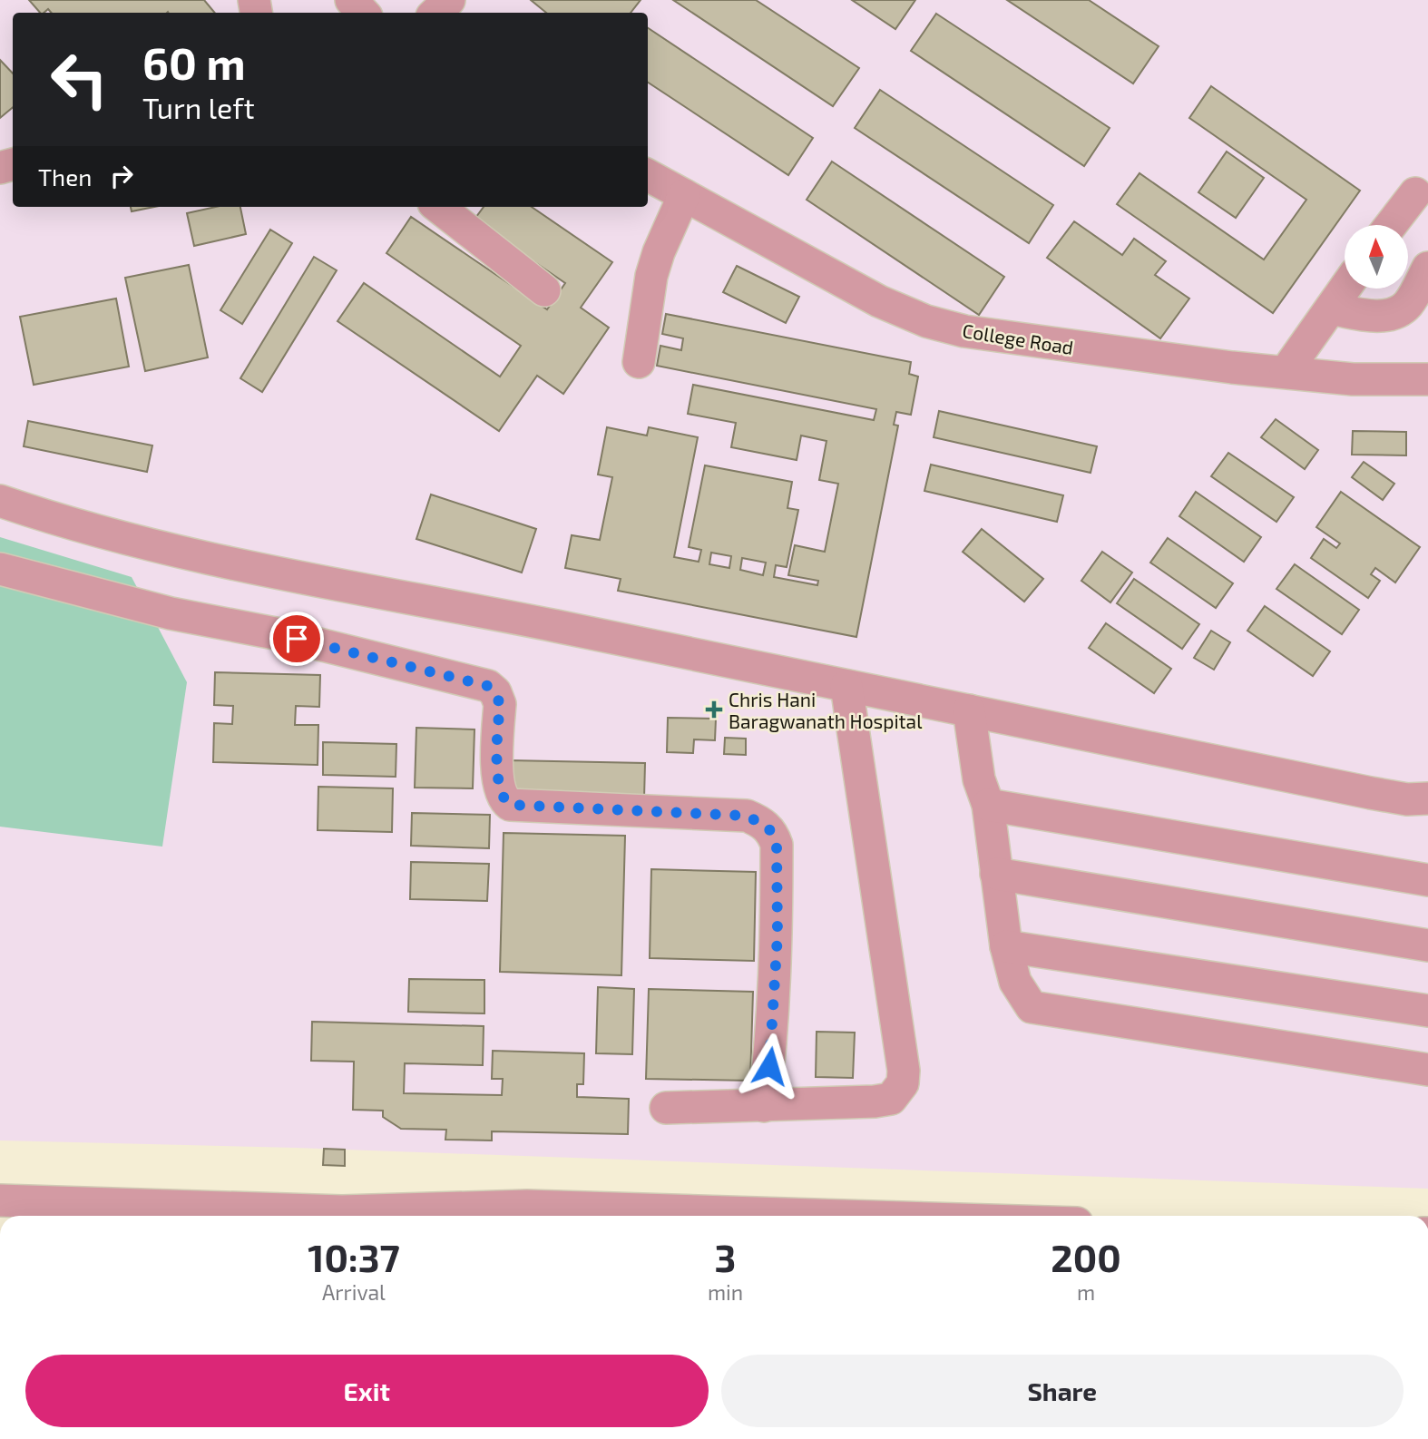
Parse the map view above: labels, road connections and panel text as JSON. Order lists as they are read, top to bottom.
{
  "streets": {
    "street": ["College Road"]
  },
  "places": {
    "health": ["Chris Hani Baragwanath Hospital"]
  },
  "north": "top",
  "page": {
    "turn": ["60 m", "Turn left"],
    "then": "Then",
    "eta": [
      "10:37",
      "Arrival",
      "3",
      "min",
      "200",
      "m"
    ],
    "buttons": ["Exit", "Share"]
  }
}
